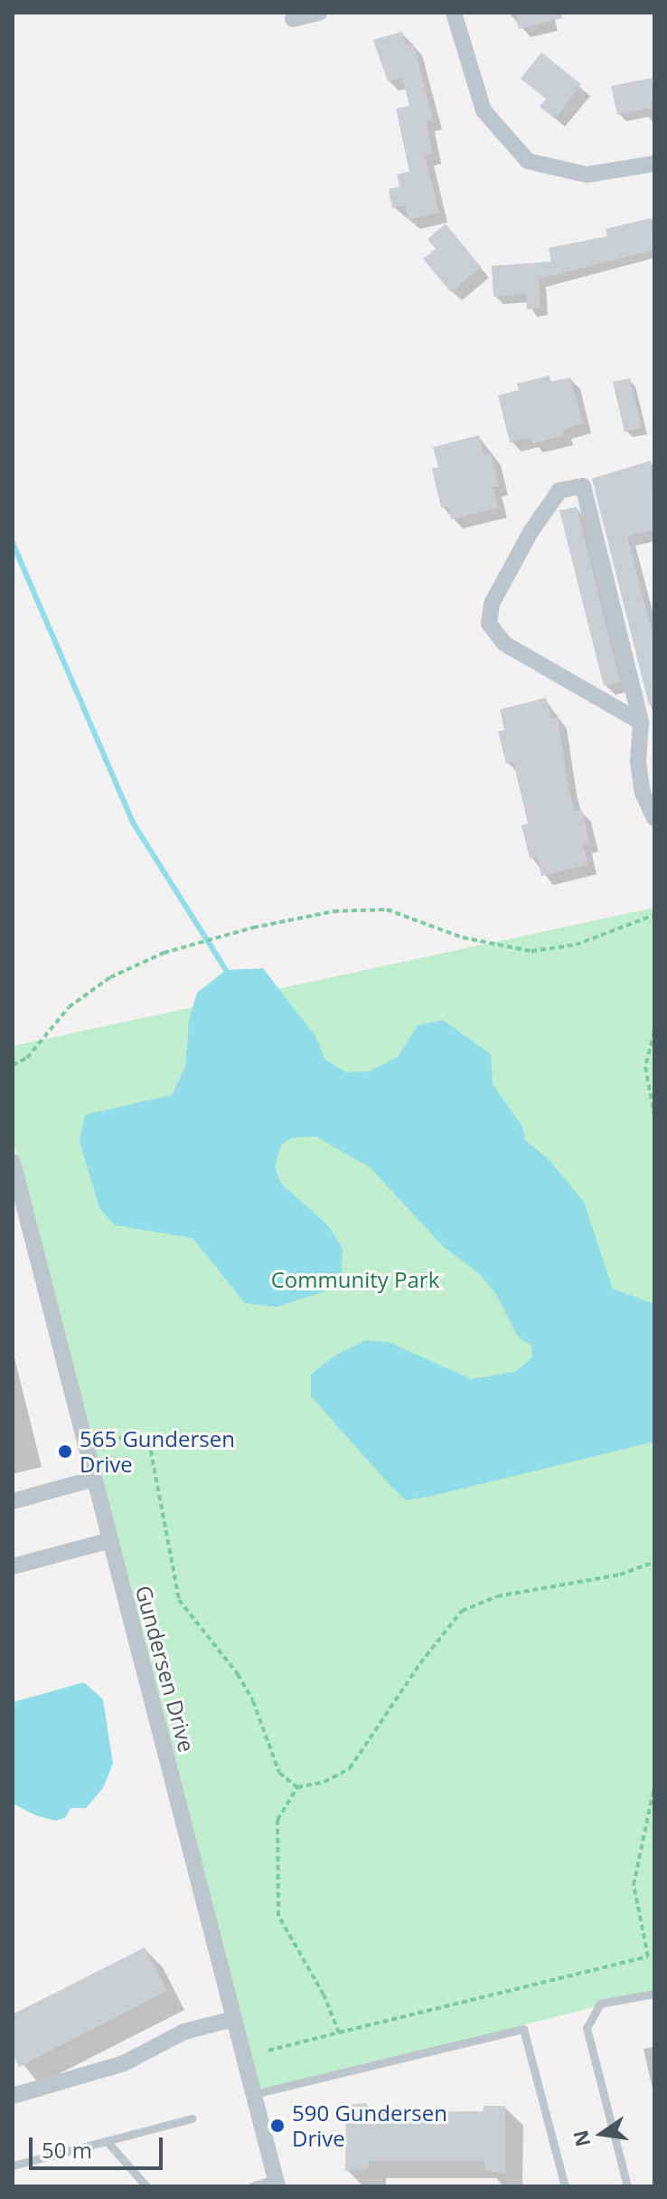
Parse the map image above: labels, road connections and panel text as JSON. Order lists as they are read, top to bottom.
{
  "streets": {
    "street": ["Gundersen Drive"]
  },
  "parks": ["Community Park"],
  "places": ["565 Gundersen Drive", "590 Gundersen Drive"],
  "scale_bar": "50 m",
  "north": "left"
}
